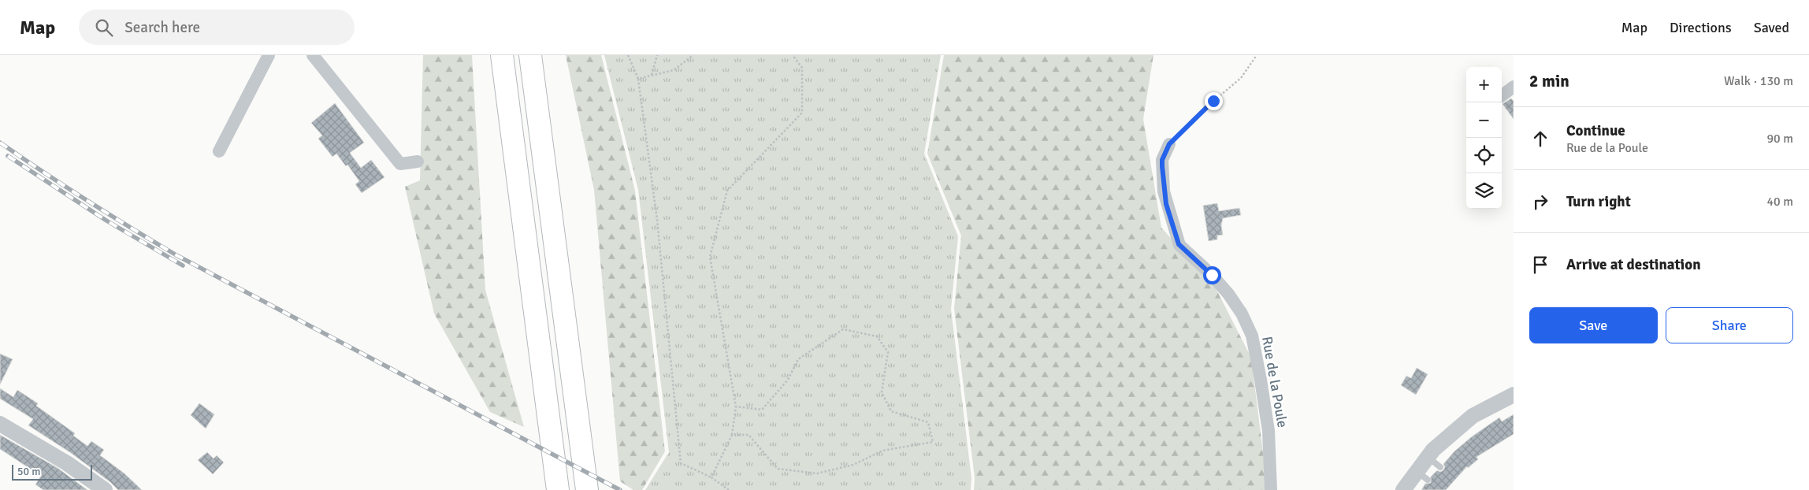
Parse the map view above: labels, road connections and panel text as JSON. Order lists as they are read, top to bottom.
{
  "streets": {
    "street": ["Rue de la Poule"]
  },
  "scale_bar": "50 m",
  "page": {
    "header": "Map",
    "search": "Search here",
    "nav": ["Map", "Directions", "Saved"],
    "heading": ["2 min", "Walk · 130 m"],
    "map_buttons": ["+", "−"],
    "list": [
      ["Continue", "Rue de la Poule", "90 m"],
      ["Turn right", "40 m"],
      "Arrive at destination"
    ],
    "buttons": ["Save", "Share"],
    "scale": "50 m"
  }
}
